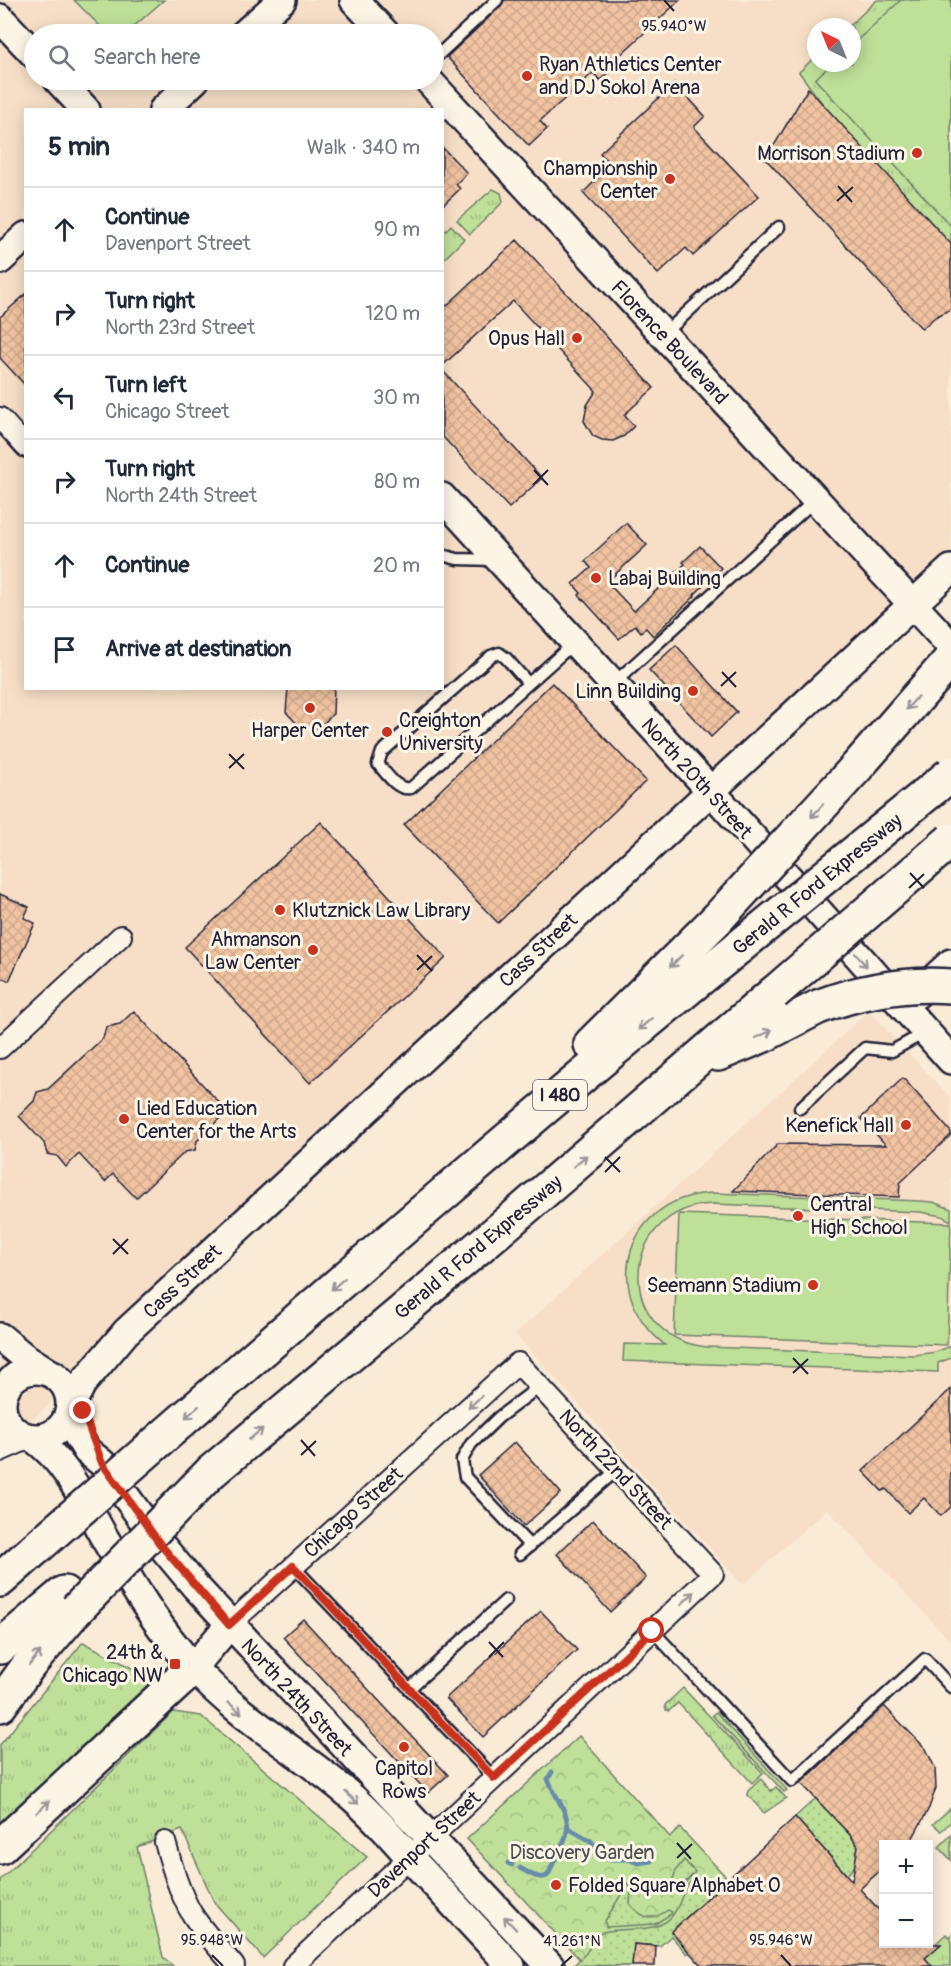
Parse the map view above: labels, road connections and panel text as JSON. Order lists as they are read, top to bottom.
{
  "streets": {
    "highway": ["Gerald R Ford Expressway", "I 480"],
    "main road": [
      "Florence Boulevard",
      "North 20th Street",
      "Cass Street",
      "Chicago Street",
      "North 24th Street"
    ],
    "street": ["North 22nd Street", "Davenport Street"]
  },
  "crossings": [
    ["Florence Boulevard", "Cass Street"],
    ["North 20th Street", "Cass Street"],
    ["North 22nd Street", "Chicago Street"],
    ["North 22nd Street", "Davenport Street"],
    ["Chicago Street", "North 24th Street"],
    ["North 24th Street", "Davenport Street"]
  ],
  "one_way": ["North 20th Street", "Chicago Street"],
  "parks": ["Discovery Garden"],
  "places": {
    "other": [
      "Ryan Athletics Center and DJ Sokol Arena",
      "Morrison Stadium",
      "Championship Center",
      "Opus Hall",
      "Labaj Building",
      "Linn Building",
      "Harper Center",
      "Creighton University",
      "Klutznick Law Library",
      "Ahmanson Law Center",
      "Lied Education Center for the Arts",
      "Kenefick Hall",
      "Central High School",
      "Seemann Stadium",
      "Capitol Rows",
      "Folded Square Alphabet O"
    ],
    "transit": ["24th & Chicago NW"]
  },
  "north": "top left",
  "page": {
    "search": "Search here",
    "heading": ["5 min", "Walk · 340 m"],
    "list": [
      ["Continue", "Davenport Street", "90 m"],
      ["Turn right", "North 23rd Street", "120 m"],
      ["Turn left", "Chicago Street", "30 m"],
      ["Turn right", "North 24th Street", "80 m"],
      ["Continue", "20 m"],
      "Arrive at destination"
    ],
    "map_buttons": ["+", "−"]
  },
  "coordinates": [
    "95.940°W",
    "95.948°W",
    "95.946°W",
    "41.261°N"
  ]
}
